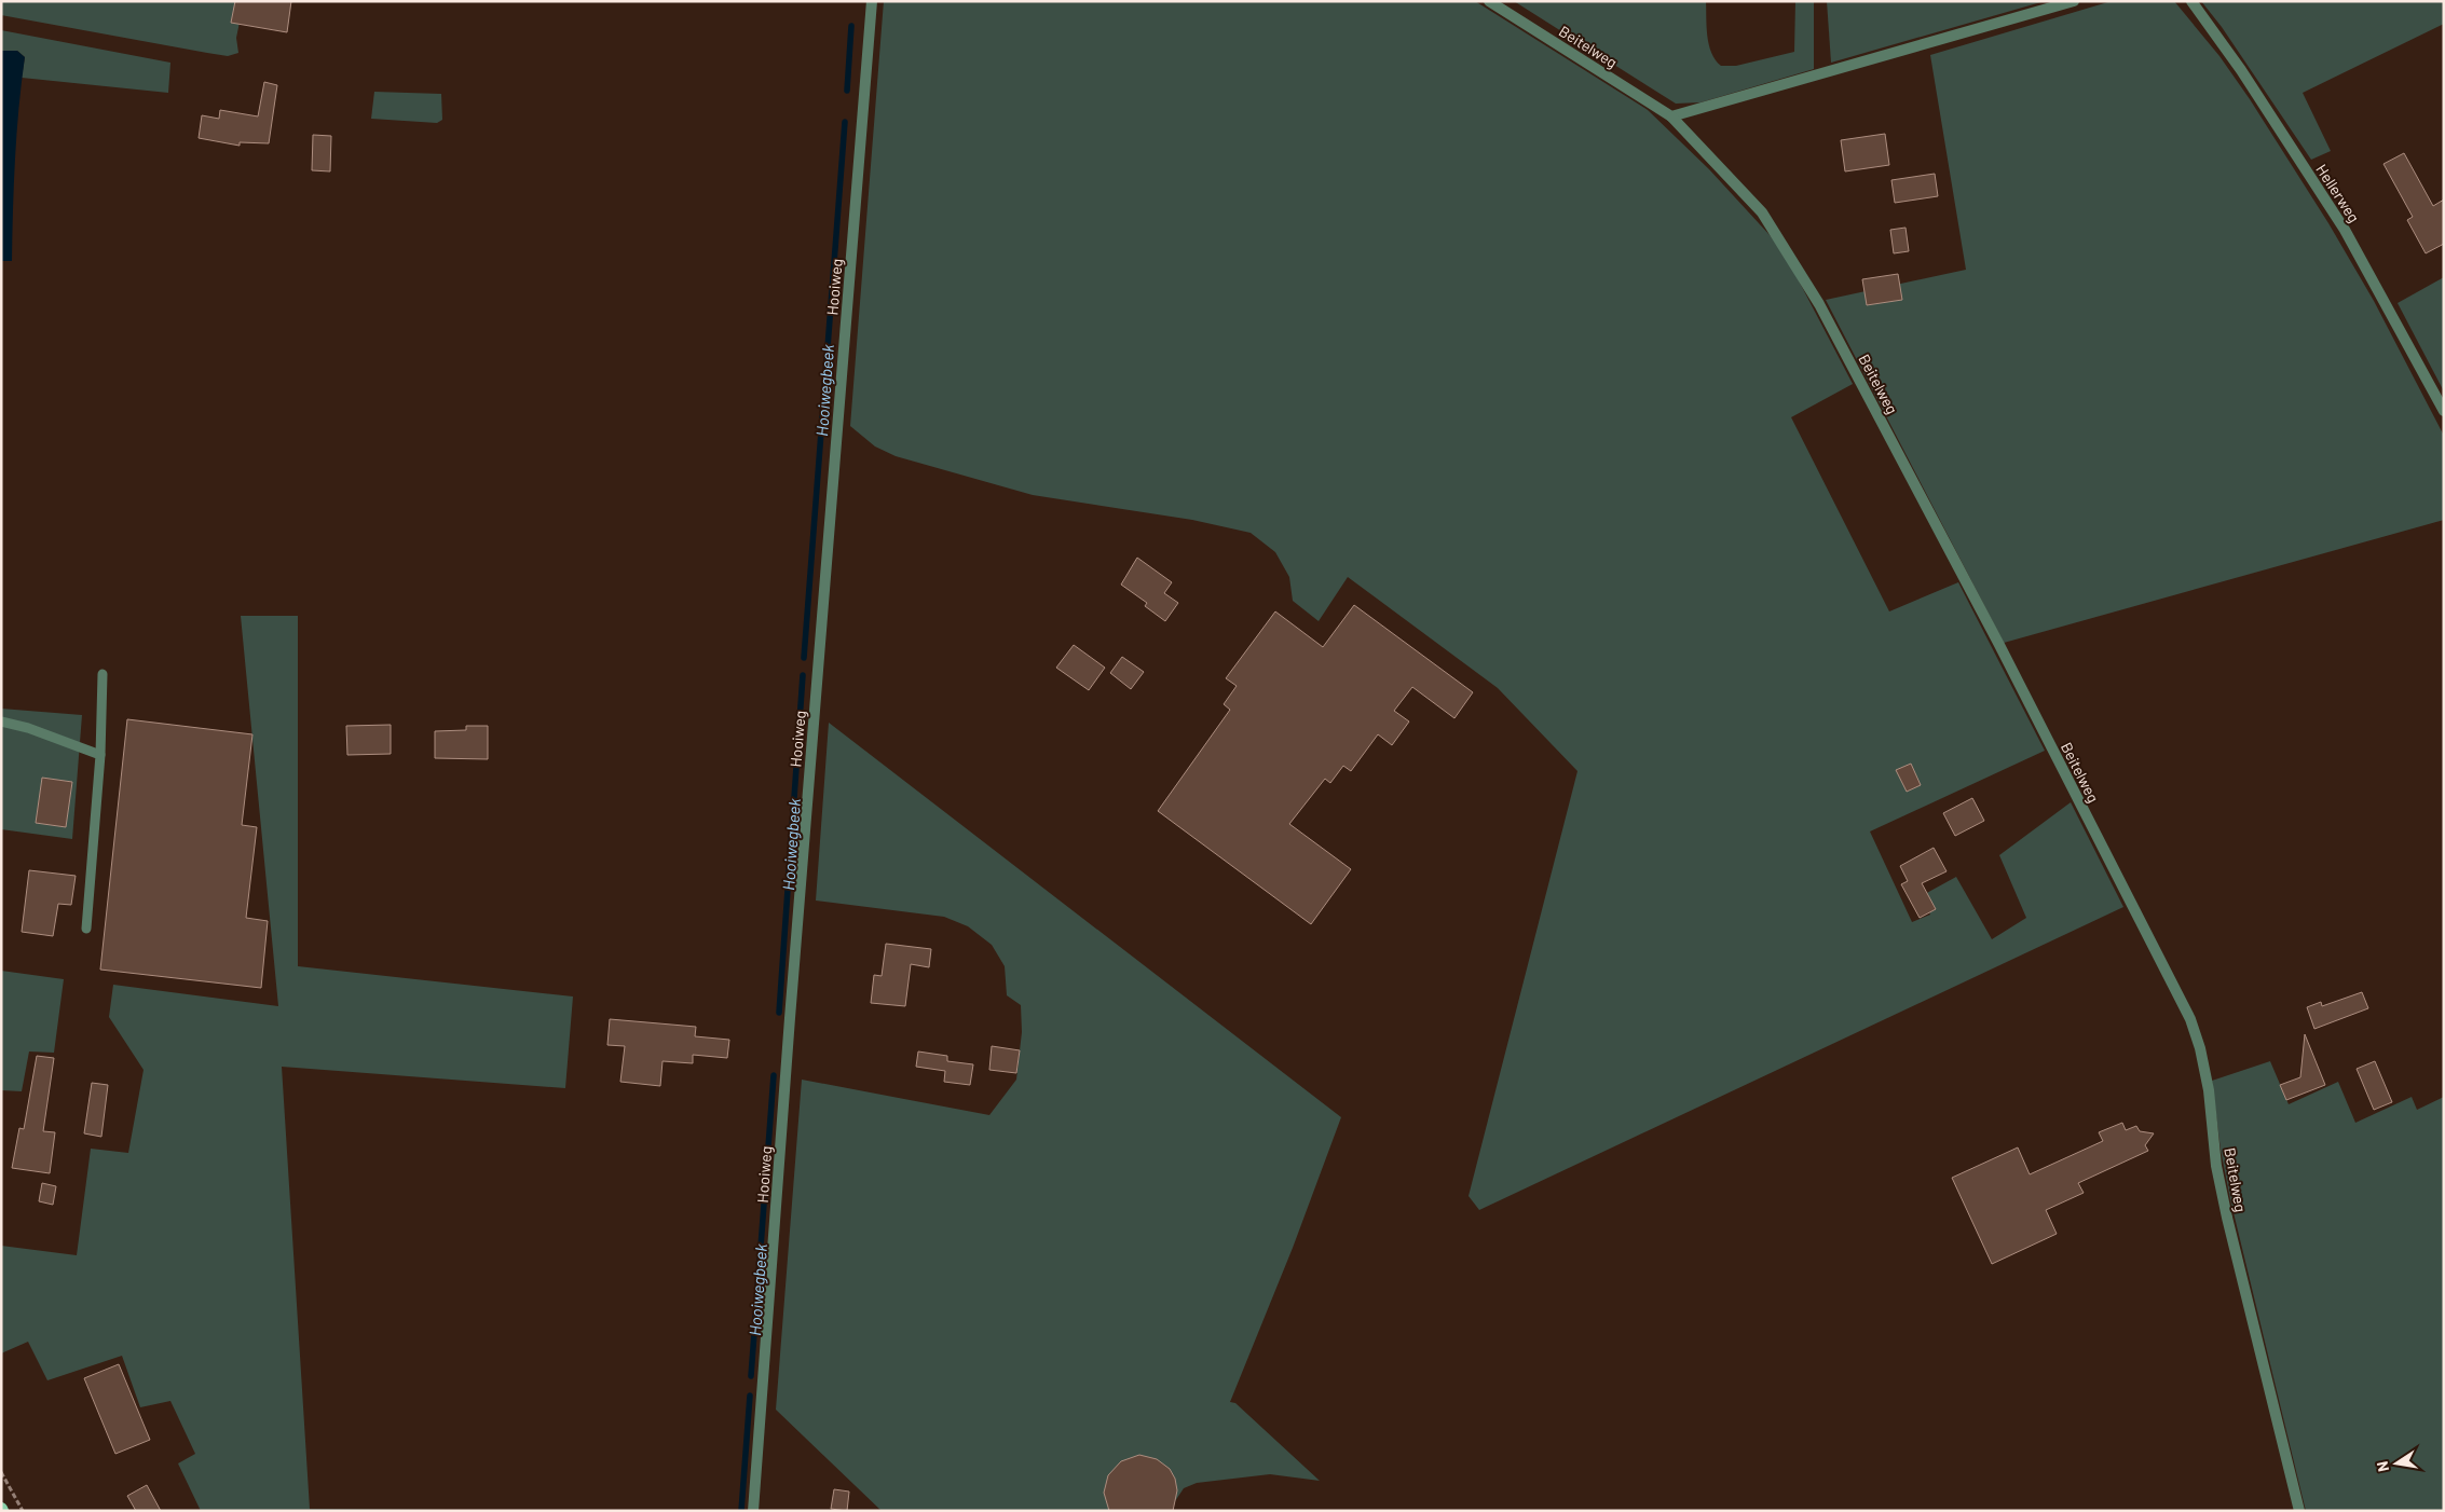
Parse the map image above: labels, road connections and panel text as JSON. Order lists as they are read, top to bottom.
{
  "streets": {
    "street": ["Beitelweg", "Hellerweg", "Hooiweg"]
  },
  "water": ["Hooiwegbeek"],
  "north": "left"
}
